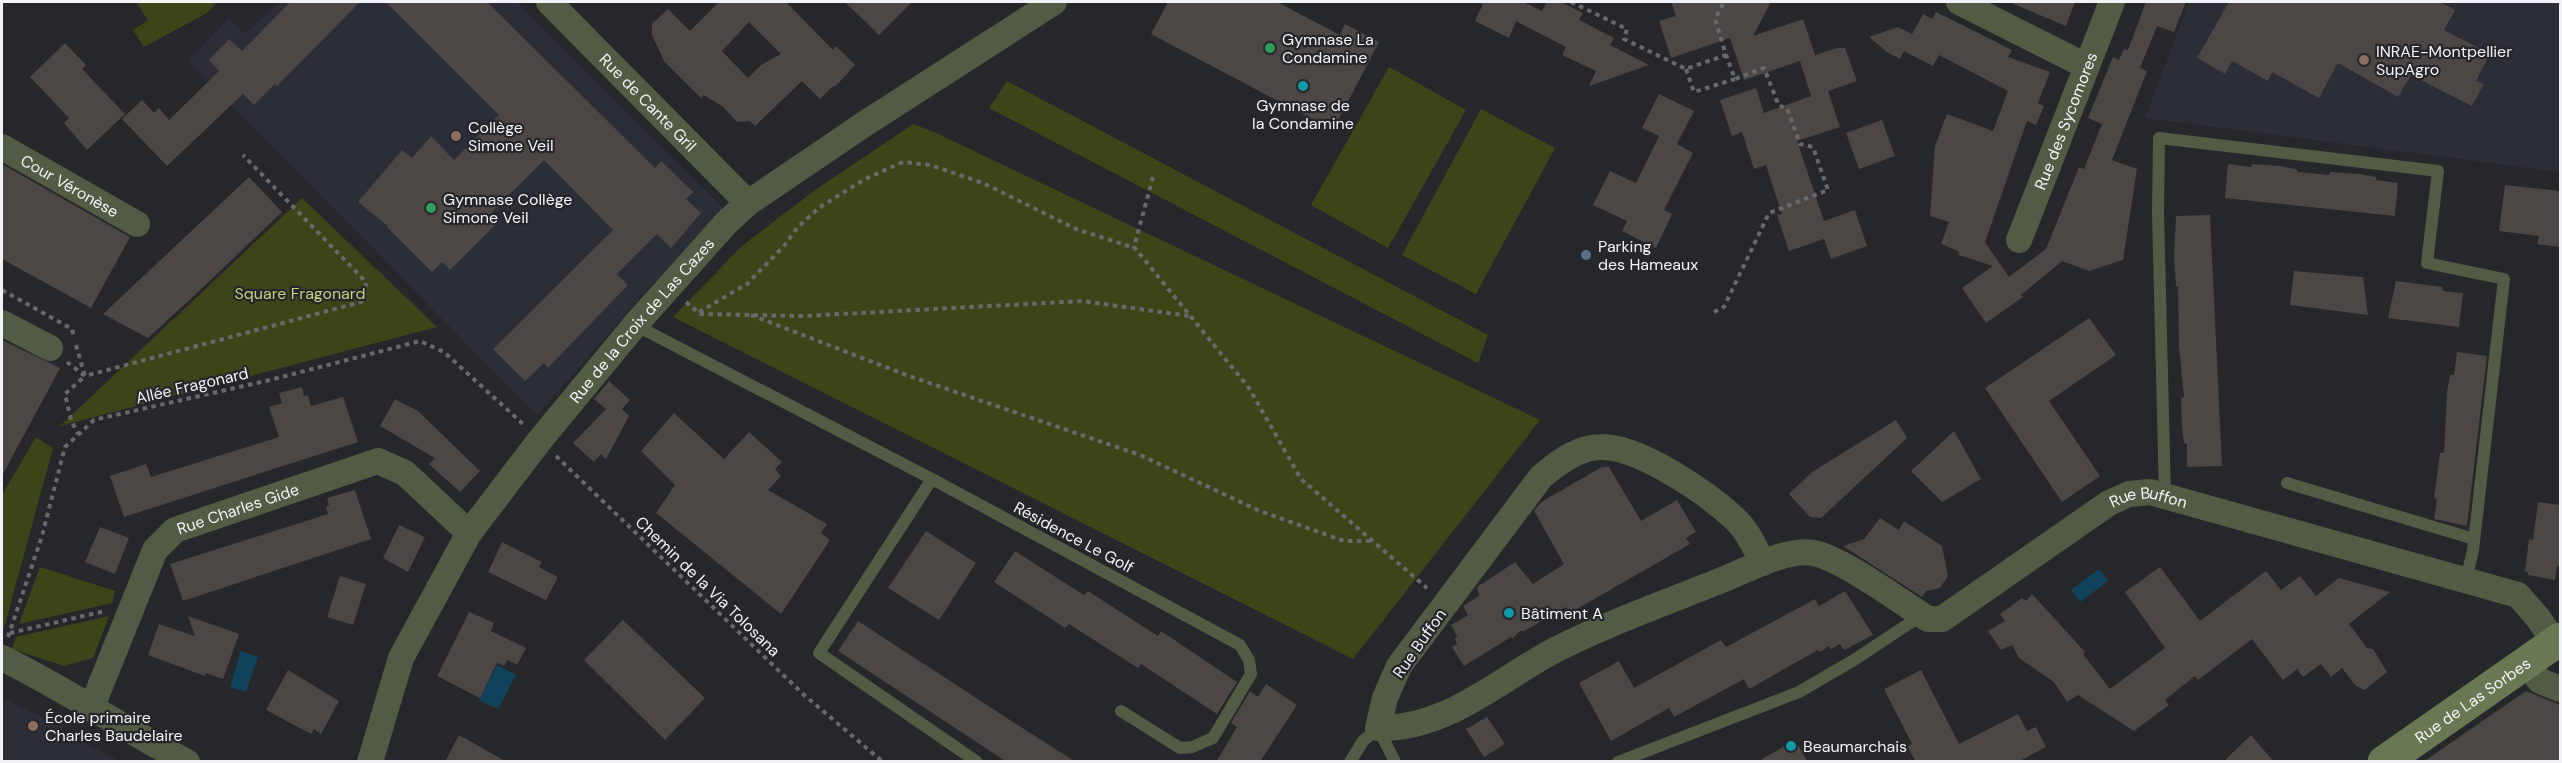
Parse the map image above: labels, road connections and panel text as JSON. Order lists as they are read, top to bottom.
{
  "streets": {
    "street": [
      "Rue de Cante Gril",
      "Rue des Sycomores",
      "Cour Véronèse",
      "Rue de la Croix de Las Cazes",
      "Rue Buffon",
      "Rue Charles Gide",
      "Rue de Las Sorbes"
    ],
    "lane": ["Résidence Le Golf"],
    "path": ["Allée Fragonard", "Chemin de la Via Tolosana"]
  },
  "crossings": [
    ["Rue de Cante Gril", "Rue de la Croix de Las Cazes"],
    ["Rue de la Croix de Las Cazes", "Rue Charles Gide"],
    ["Rue de la Croix de Las Cazes", "Résidence Le Golf"],
    ["Rue de la Croix de Las Cazes", "Chemin de la Via Tolosana"],
    ["Allée Fragonard", "Chemin de la Via Tolosana"],
    ["Rue Buffon", "Rue de Las Sorbes"]
  ],
  "parks": ["Square Fragonard"],
  "places": [
    "Gymnase La Condamine",
    "INRAE-Montpellier SupAgro",
    "Gymnase de la Condamine",
    "Collège Simone Veil",
    "Gymnase Collège Simone Veil",
    "Parking des Hameaux",
    "Bâtiment A",
    "École primaire Charles Baudelaire",
    "Beaumarchais"
  ]
}
